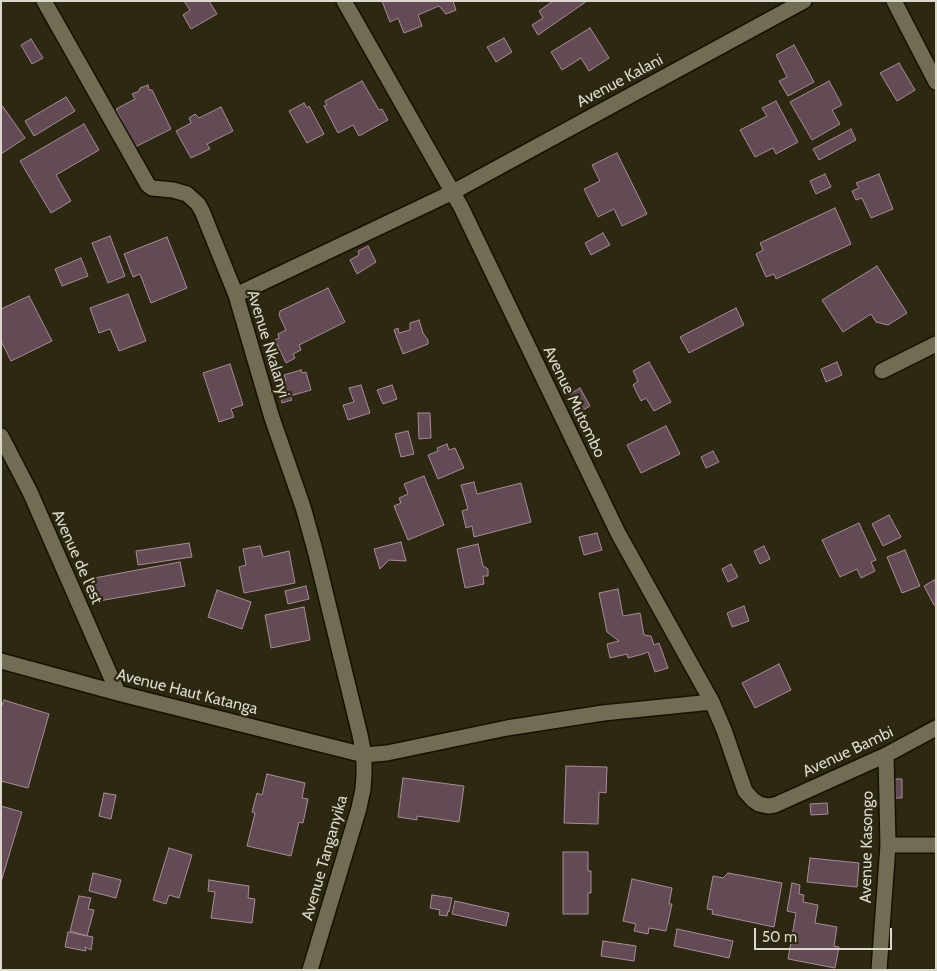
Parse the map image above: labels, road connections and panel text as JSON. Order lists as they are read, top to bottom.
{
  "streets": {
    "street": [
      "Avenue Kalani",
      "Avenue Nkalanyi",
      "Avenue Mutombo",
      "Avenue de l'est",
      "Avenue Haut Katanga",
      "Avenue Bambi",
      "Avenue Kasongo",
      "Avenue Tanganyika"
    ]
  },
  "crossings": [
    ["Avenue Kalani", "Avenue Nkalanyi"],
    ["Avenue Kalani", "Avenue Mutombo"],
    ["Avenue Nkalanyi", "Avenue Haut Katanga"],
    ["Avenue Nkalanyi", "Avenue Tanganyika"],
    ["Avenue Mutombo", "Avenue Haut Katanga"],
    ["Avenue Mutombo", "Avenue Bambi"],
    ["Avenue de l'est", "Avenue Haut Katanga"],
    ["Avenue Haut Katanga", "Avenue Tanganyika"],
    ["Avenue Bambi", "Avenue Kasongo"]
  ],
  "scale_bar": "50 m"
}
